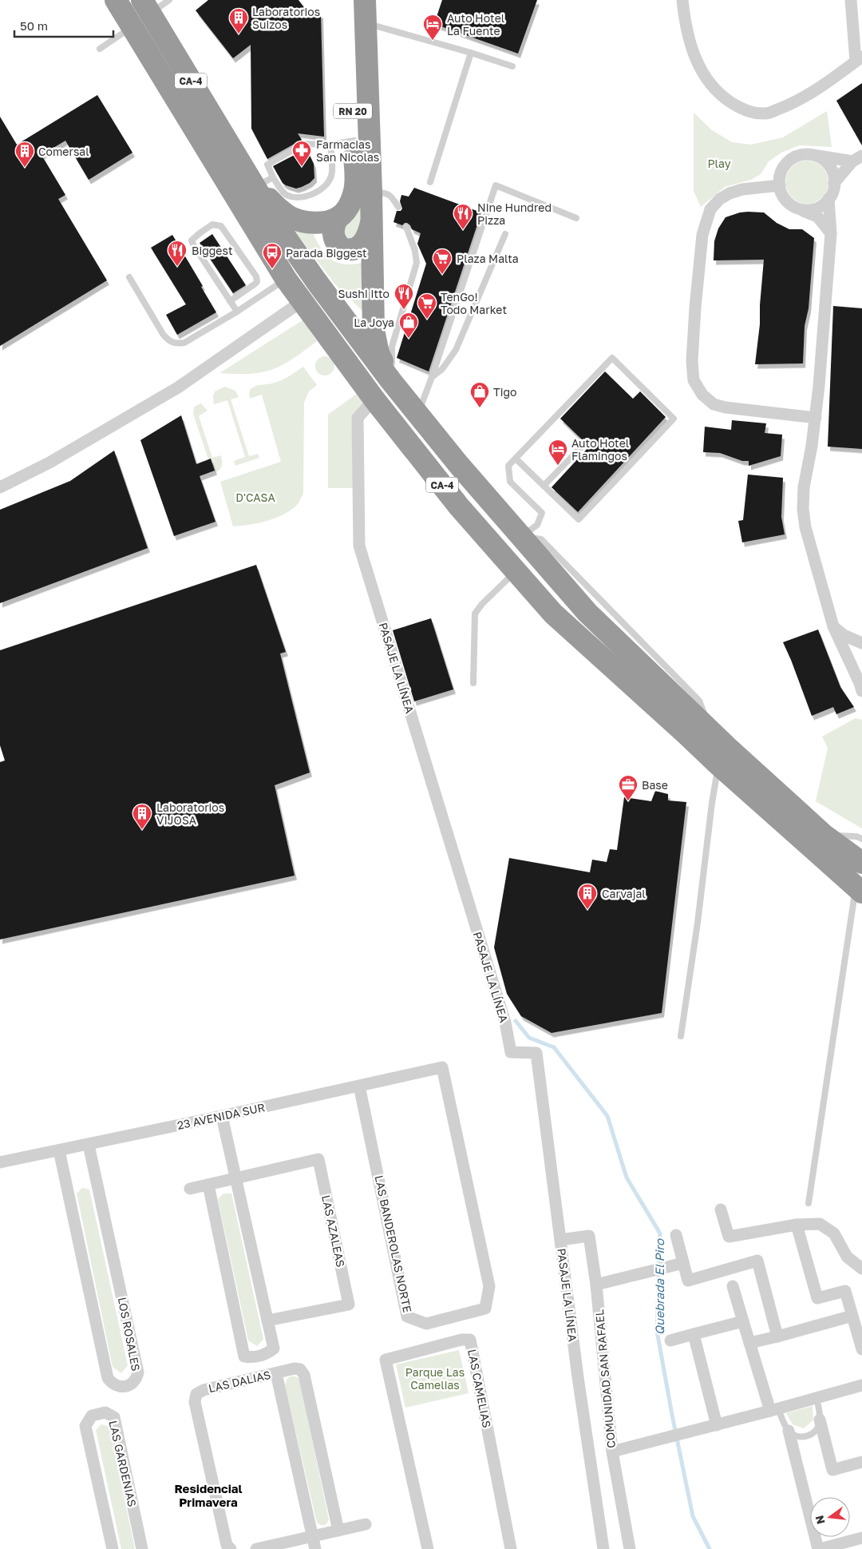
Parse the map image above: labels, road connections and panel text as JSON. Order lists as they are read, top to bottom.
{
  "streets": {
    "highway": ["CA-4", "RN 20"],
    "street": [
      "PASAJE LA LÍNEA",
      "23 AVENIDA SUR",
      "LAS AZALEAS",
      "LAS BANDEROLAS NORTE",
      "LOS ROSALES",
      "COMUNIDAD SAN RAFAEL",
      "LAS DALIAS",
      "LAS CAMELIAS",
      "LAS GARDENIAS"
    ]
  },
  "crossings": [
    ["CA-4", "RN 20"],
    ["CA-4", "PASAJE LA LÍNEA"],
    ["PASAJE LA LÍNEA", "COMUNIDAD SAN RAFAEL"],
    ["23 AVENIDA SUR", "LAS BANDEROLAS NORTE"],
    ["23 AVENIDA SUR", "LOS ROSALES"]
  ],
  "districts": ["Residencial Primavera"],
  "water": ["Quebrada El Piro"],
  "parks": ["Play", "D'CASA", "Parque Las Camelias"],
  "places": {
    "building": [
      "Laboratorios Suizos",
      "Comersal",
      "Laboratorios VIJOSA",
      "Carvajal"
    ],
    "hotel": ["Auto Hotel La Fuente", "Auto Hotel Flamingos"],
    "pharmacy": ["Farmacias San Nicolas"],
    "restaurant": ["Nine Hundred Pizza", "Biggest", "Sushi Itto"],
    "bus stop": ["Parada Biggest"],
    "supermarket": ["Plaza Malta", "TenGo! Todo Market"],
    "shop": ["La Joya", "Tigo"],
    "office": ["Base"]
  },
  "scale_bar": "50 m",
  "north": "left"
}
